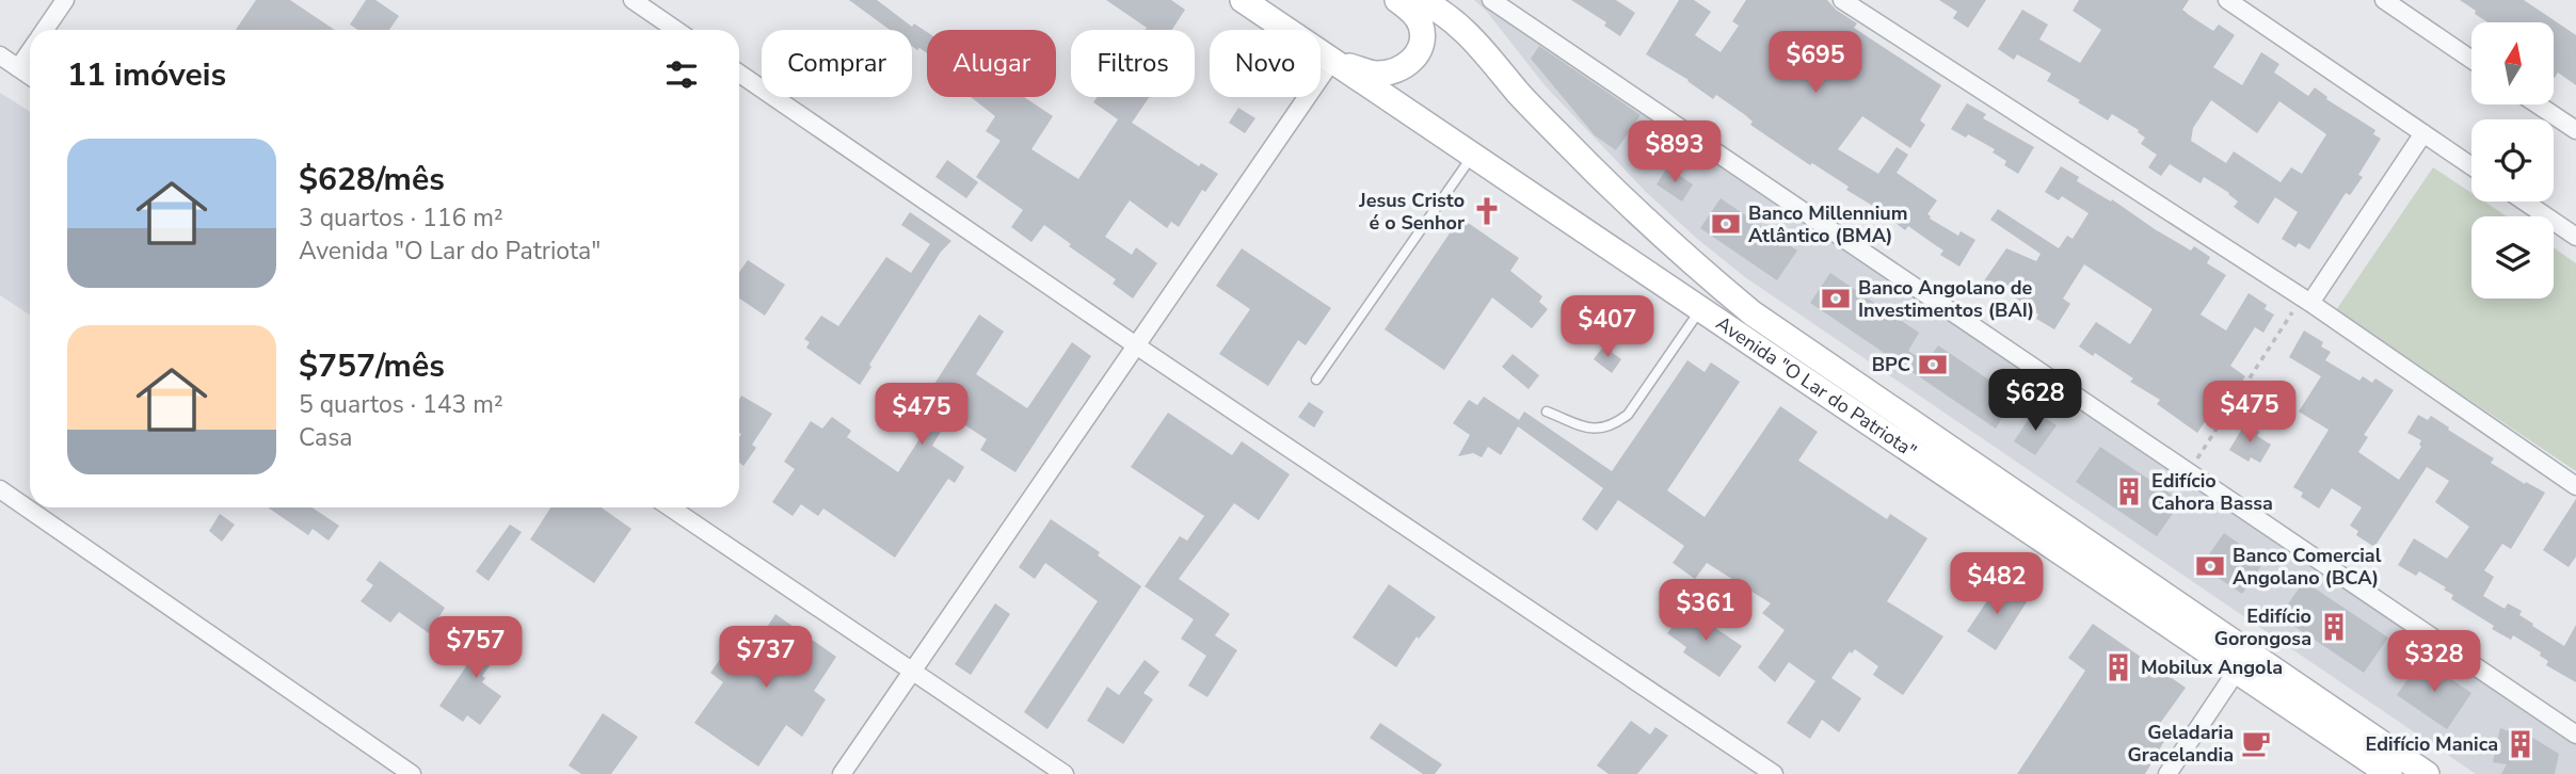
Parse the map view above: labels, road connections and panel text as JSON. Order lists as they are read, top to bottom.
{
  "streets": {
    "main road": ["Avenida \"O Lar do Patriota\""]
  },
  "places": {
    "church": ["Jesus Cristo é o Senhor"],
    "bank": [
      "Banco Millennium Atlântico (BMA)",
      "Banco Angolano de Investimentos (BAI)",
      "BPC",
      "Banco Comercial Angolano (BCA)"
    ],
    "building": [
      "Edifício Cahora Bassa",
      "Edifício Gorongosa",
      "Mobilux Angola",
      "Edifício Manica"
    ],
    "cafe": ["Geladaria Gracelandia"]
  },
  "north": "top",
  "page": {
    "chip": [
      "Comprar",
      "Alugar",
      "Filtros",
      "Novo"
    ],
    "heading": "11 imóveis",
    "price": [
      "$695",
      "$893",
      "$407",
      "$628",
      "$475",
      "$475",
      "$482",
      "$361",
      "$757",
      "$737",
      "$328"
    ],
    "list": [
      {
        "name": "$628/mês",
        "note": "3 quartos · 116 m² · Avenida \"O Lar do Patriota\""
      },
      {
        "name": "$757/mês",
        "note": "5 quartos · 143 m² · Casa"
      }
    ]
  }
}
